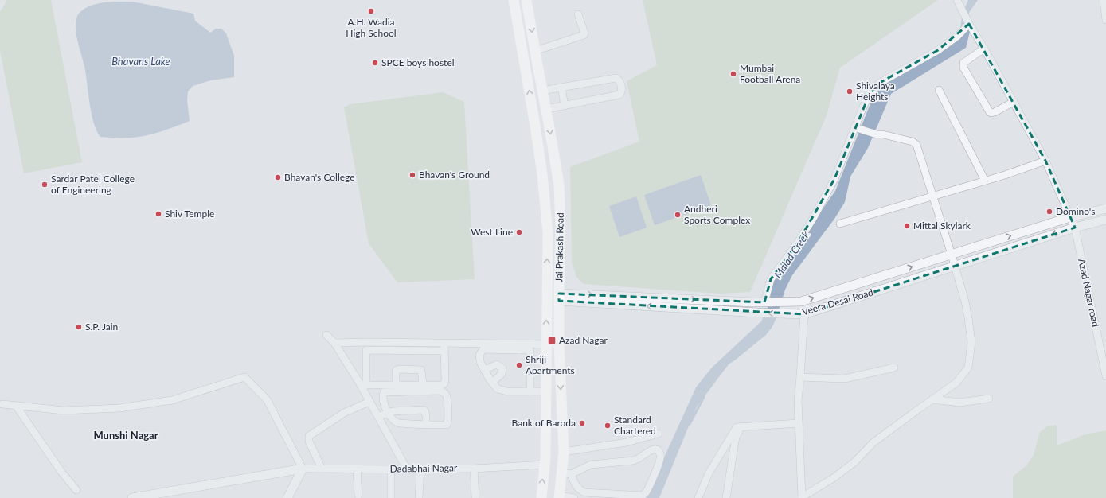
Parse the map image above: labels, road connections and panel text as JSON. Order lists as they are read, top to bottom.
{
  "streets": {
    "main road": ["Jai Prakash Road"],
    "street": ["Azad Nagar road", "Veera Desai Road", "Dadabhai Nagar"]
  },
  "crossings": [
    ["Jai Prakash Road", "Veera Desai Road"],
    ["Jai Prakash Road", "Dadabhai Nagar"],
    ["Azad Nagar road", "Veera Desai Road"]
  ],
  "districts": ["Munshi Nagar"],
  "water": ["Bhavans Lake", "Malad Creek"],
  "places": {
    "other": [
      "A.H. Wadia High School",
      "SPCE boys hostel",
      "Mumbai Football Arena",
      "Shivalaya Heights",
      "Bhavan's Ground",
      "Bhavan's College",
      "Sardar Patel College of Engineering",
      "Domino's",
      "Shiv Temple",
      "Andheri Sports Complex",
      "Mittal Skylark",
      "West Line",
      "S.P. Jain",
      "Shriji Apartments",
      "Bank of Baroda",
      "Standard Chartered"
    ],
    "transit": ["Azad Nagar"]
  }
}
